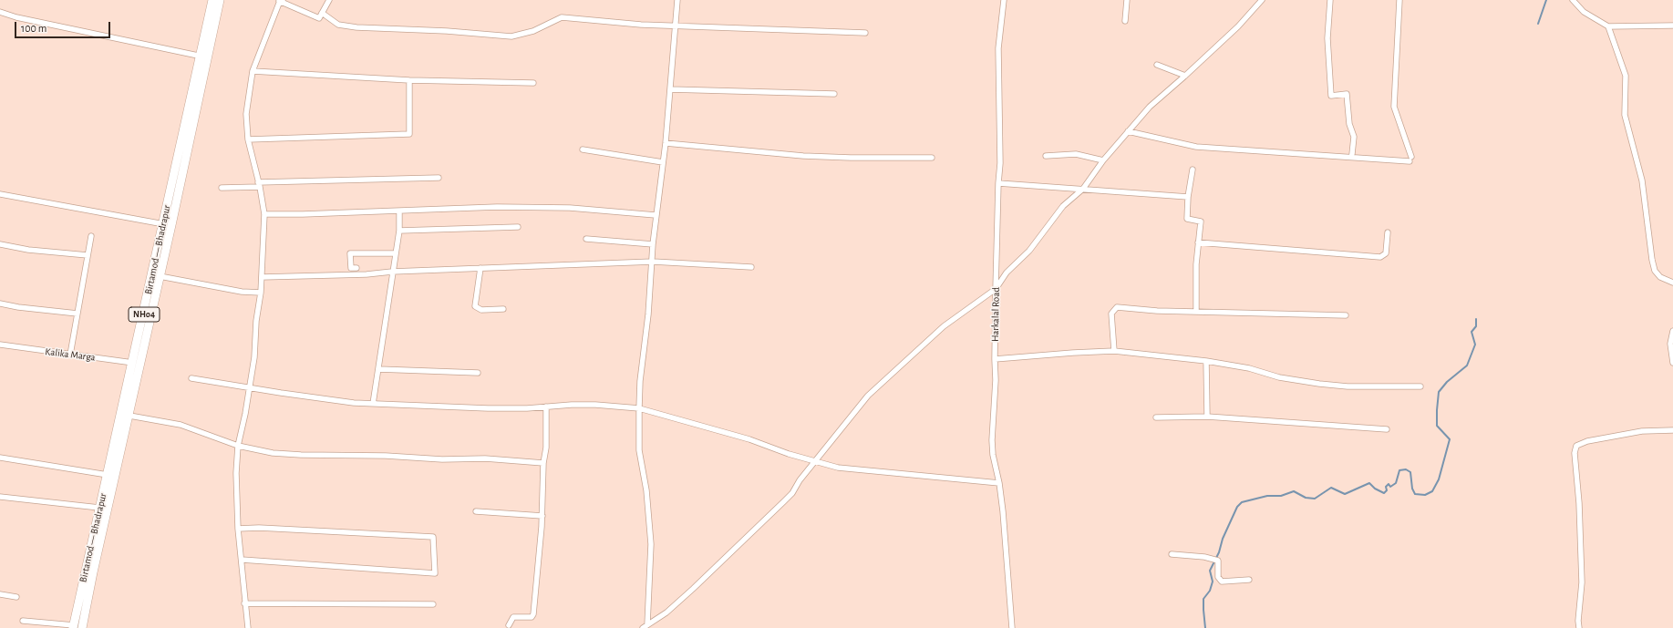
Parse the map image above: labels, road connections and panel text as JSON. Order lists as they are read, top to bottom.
{
  "streets": {
    "main road": ["Birtamod — Bhadrapur", "NH04"],
    "street": ["Harkalal Road", "Kalika Marga"]
  },
  "crossings": [
    ["Birtamod — Bhadrapur", "Kalika Marga"]
  ],
  "scale_bar": "100 m"
}
